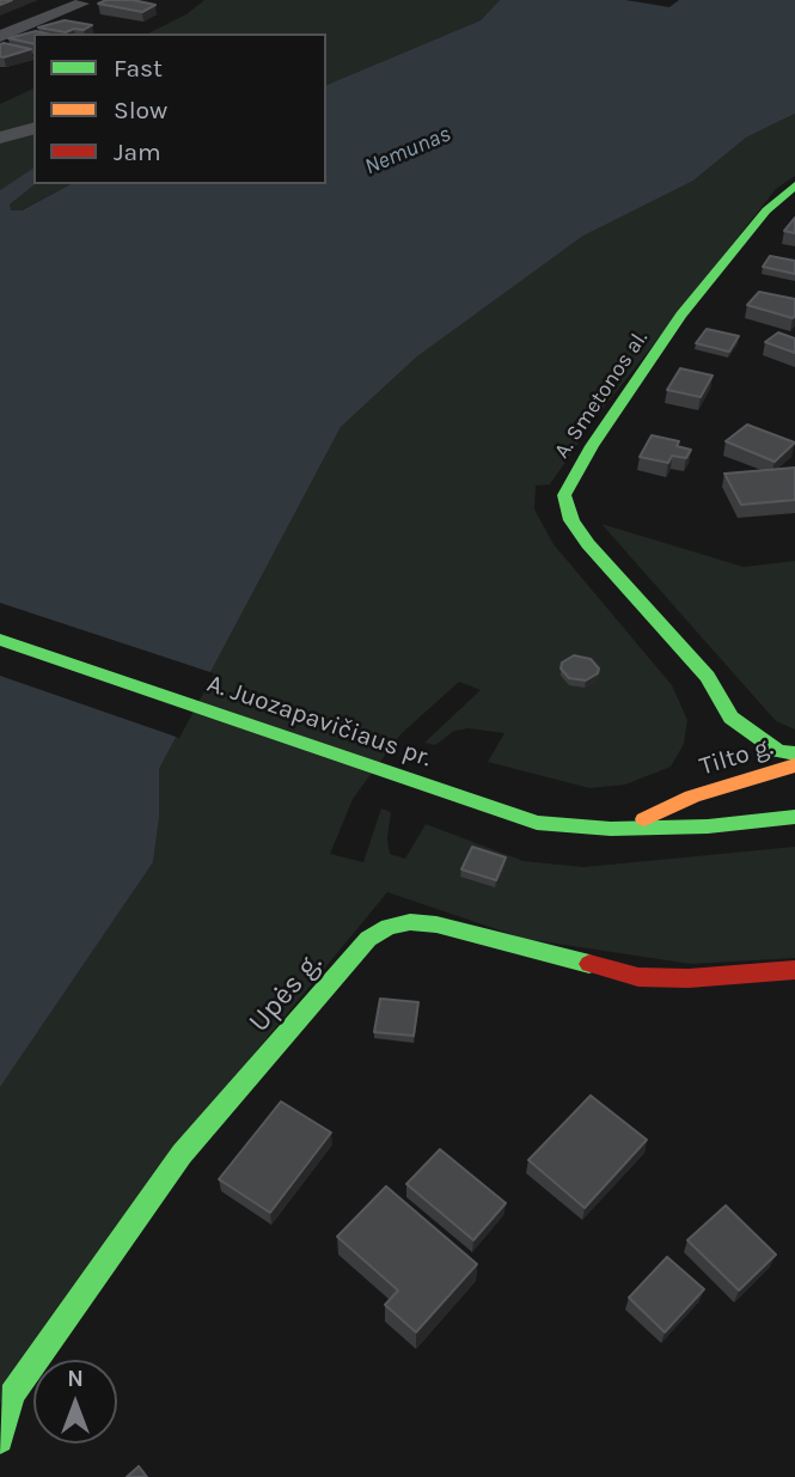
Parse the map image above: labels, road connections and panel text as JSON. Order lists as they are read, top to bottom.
{
  "streets": {
    "street": [
      "A. Smetonos al.",
      "A. Juozapavičiaus pr.",
      "Tilto g.",
      "Upės g."
    ]
  },
  "crossings": [
    ["A. Juozapavičiaus pr.", "Tilto g."]
  ],
  "water": ["Nemunas"],
  "legend": ["Fast", "Slow", "Jam"],
  "north": "top"
}
